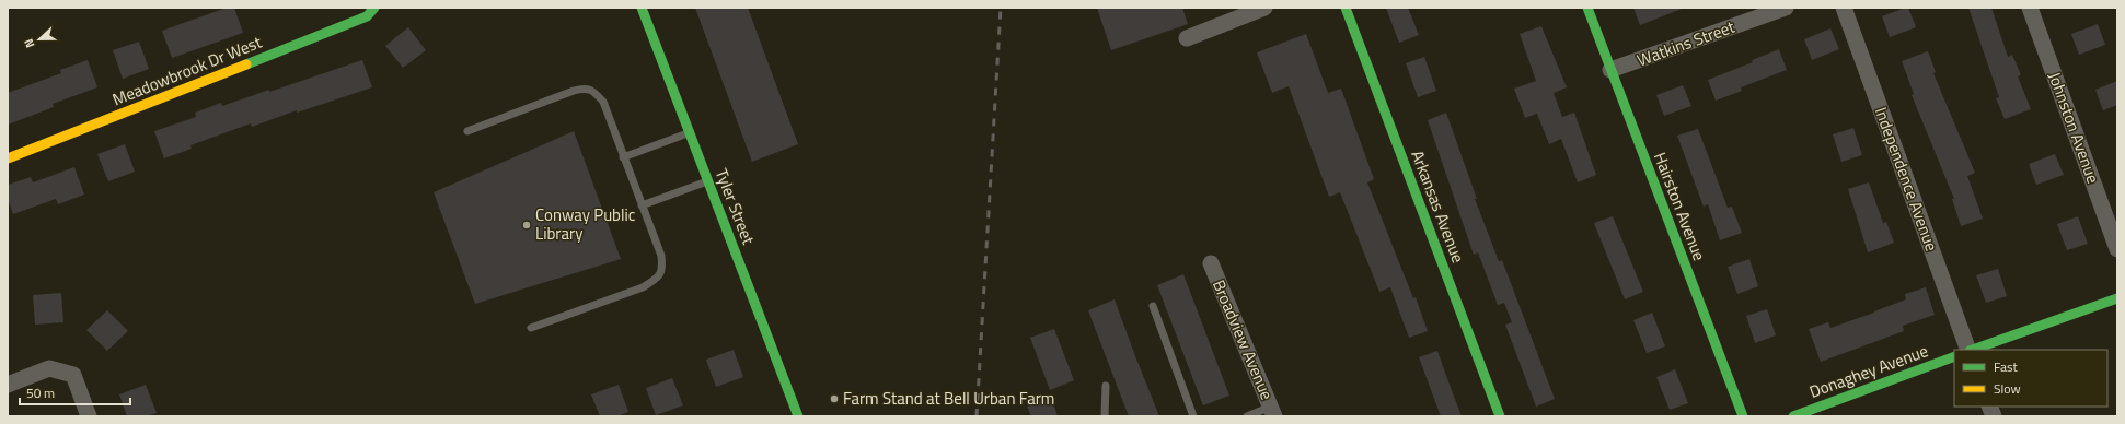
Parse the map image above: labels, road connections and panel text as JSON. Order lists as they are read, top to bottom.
{
  "streets": {
    "street": [
      "Watkins Street",
      "Meadowbrook Dr West",
      "Johnston Avenue",
      "Independence Avenue",
      "Tyler Street",
      "Arkansas Avenue",
      "Hairston Avenue",
      "Broadview Avenue",
      "Donaghey Avenue"
    ]
  },
  "crossings": [
    ["Watkins Street", "Hairston Avenue"]
  ],
  "places": ["Conway Public Library", "Farm Stand at Bell Urban Farm"],
  "legend": ["Fast", "Slow"],
  "scale_bar": "50 m",
  "north": "left"
}
